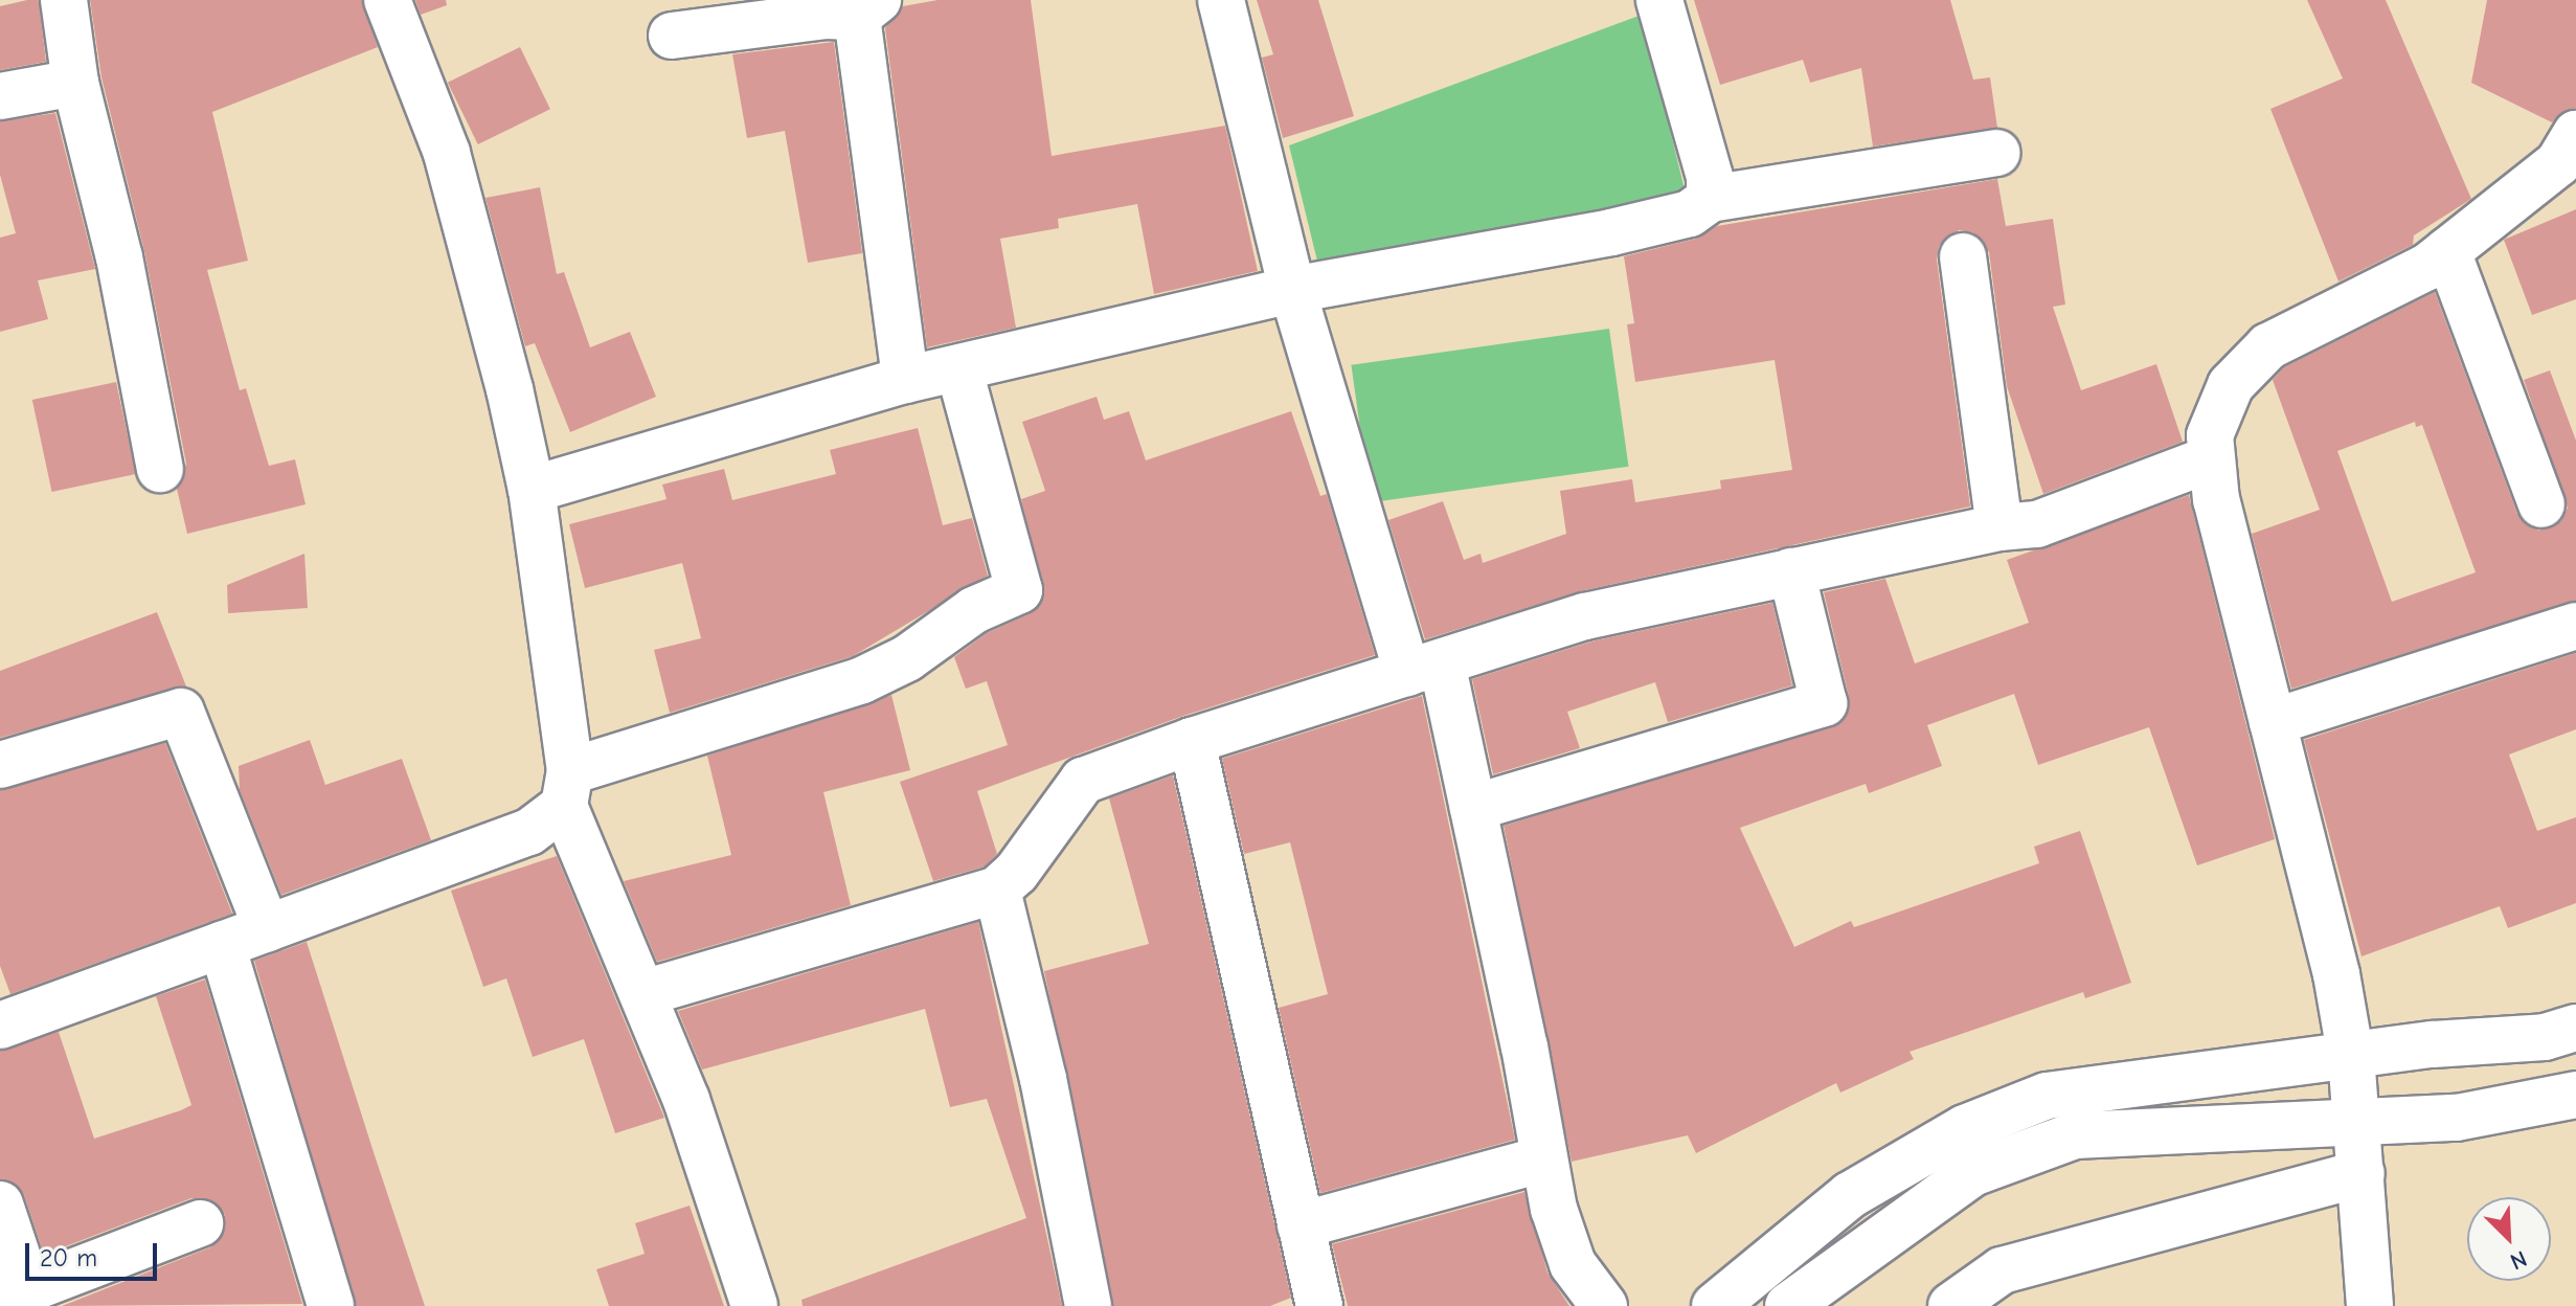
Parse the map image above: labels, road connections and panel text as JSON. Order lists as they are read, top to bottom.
{
  "scale_bar": "20 m",
  "north": "bottom right"
}
